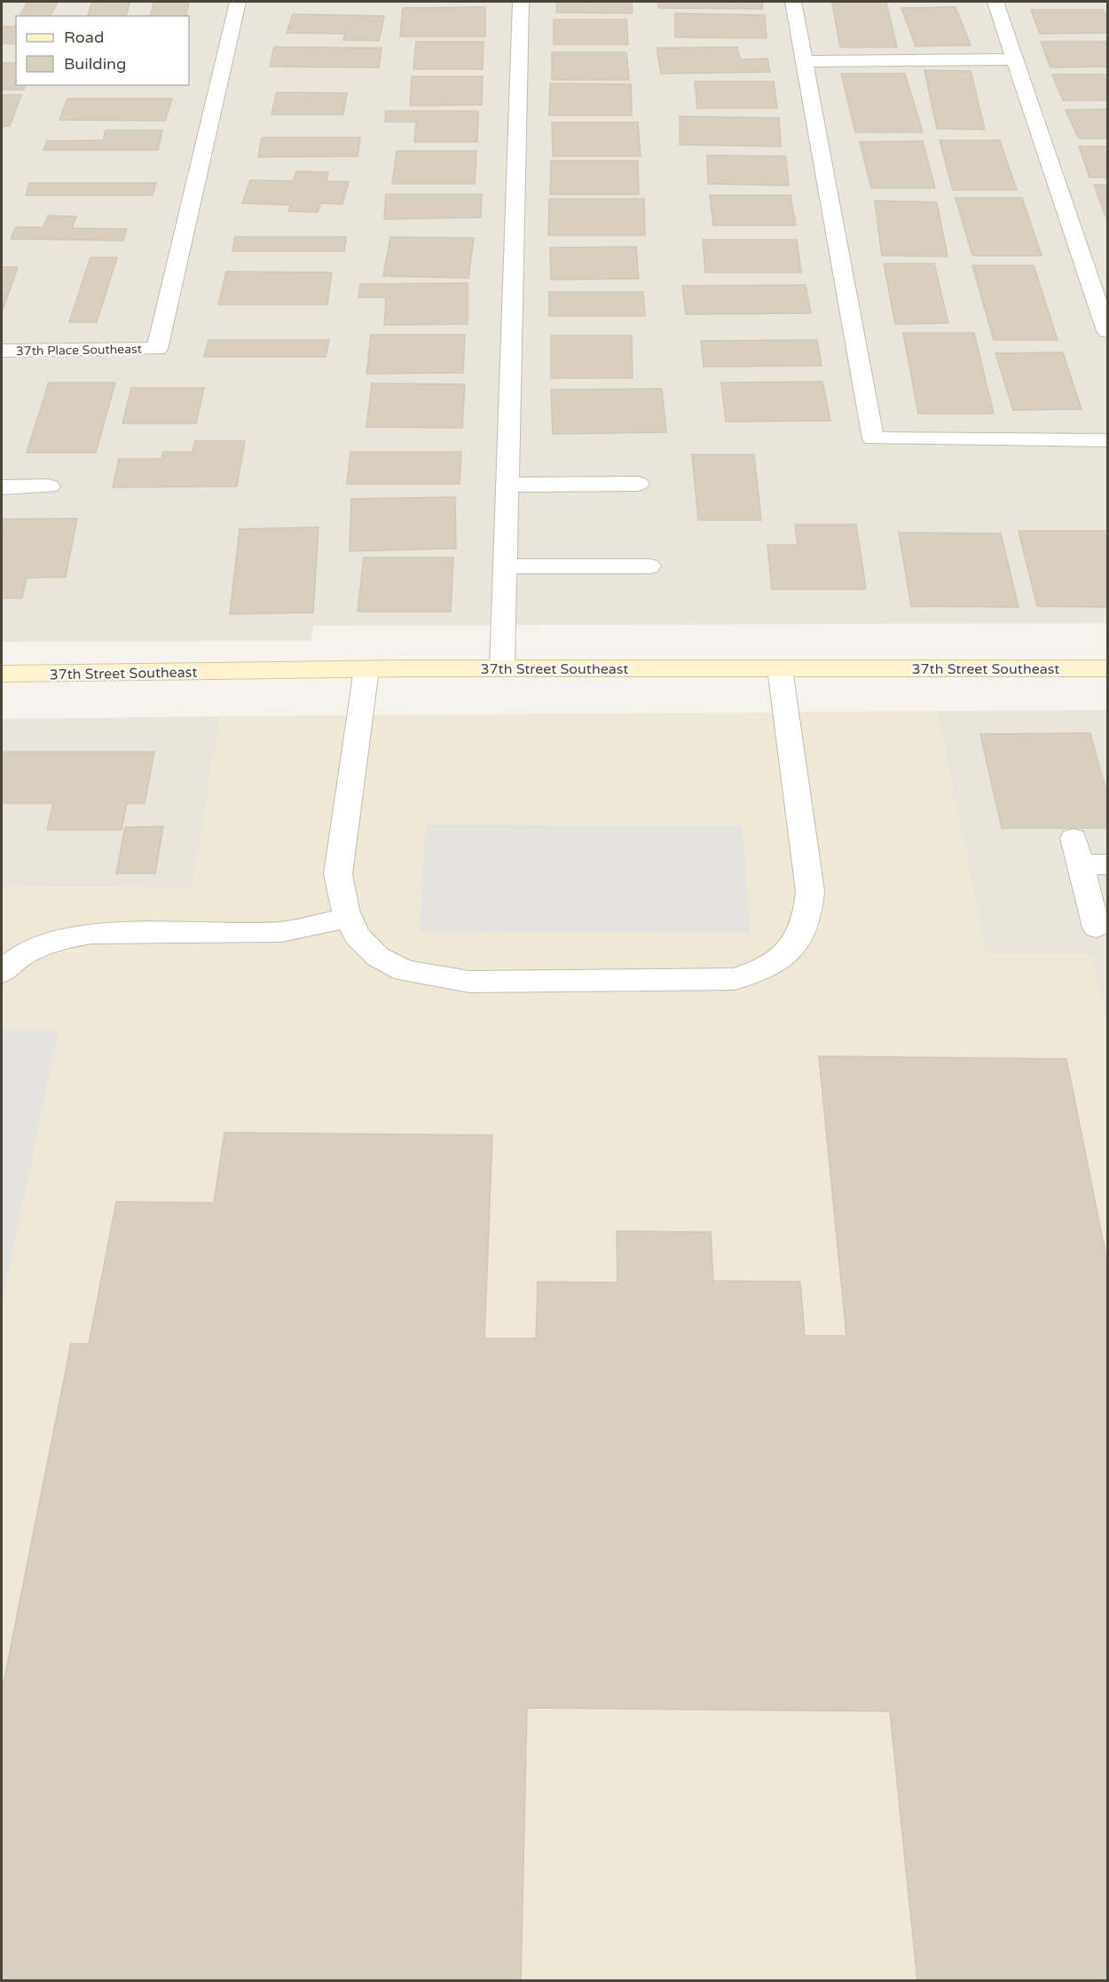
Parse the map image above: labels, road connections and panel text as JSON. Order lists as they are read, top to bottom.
{
  "streets": {
    "street": ["37th Place Southeast", "37th Street Southeast"]
  },
  "legend": ["Road", "Building"]
}
